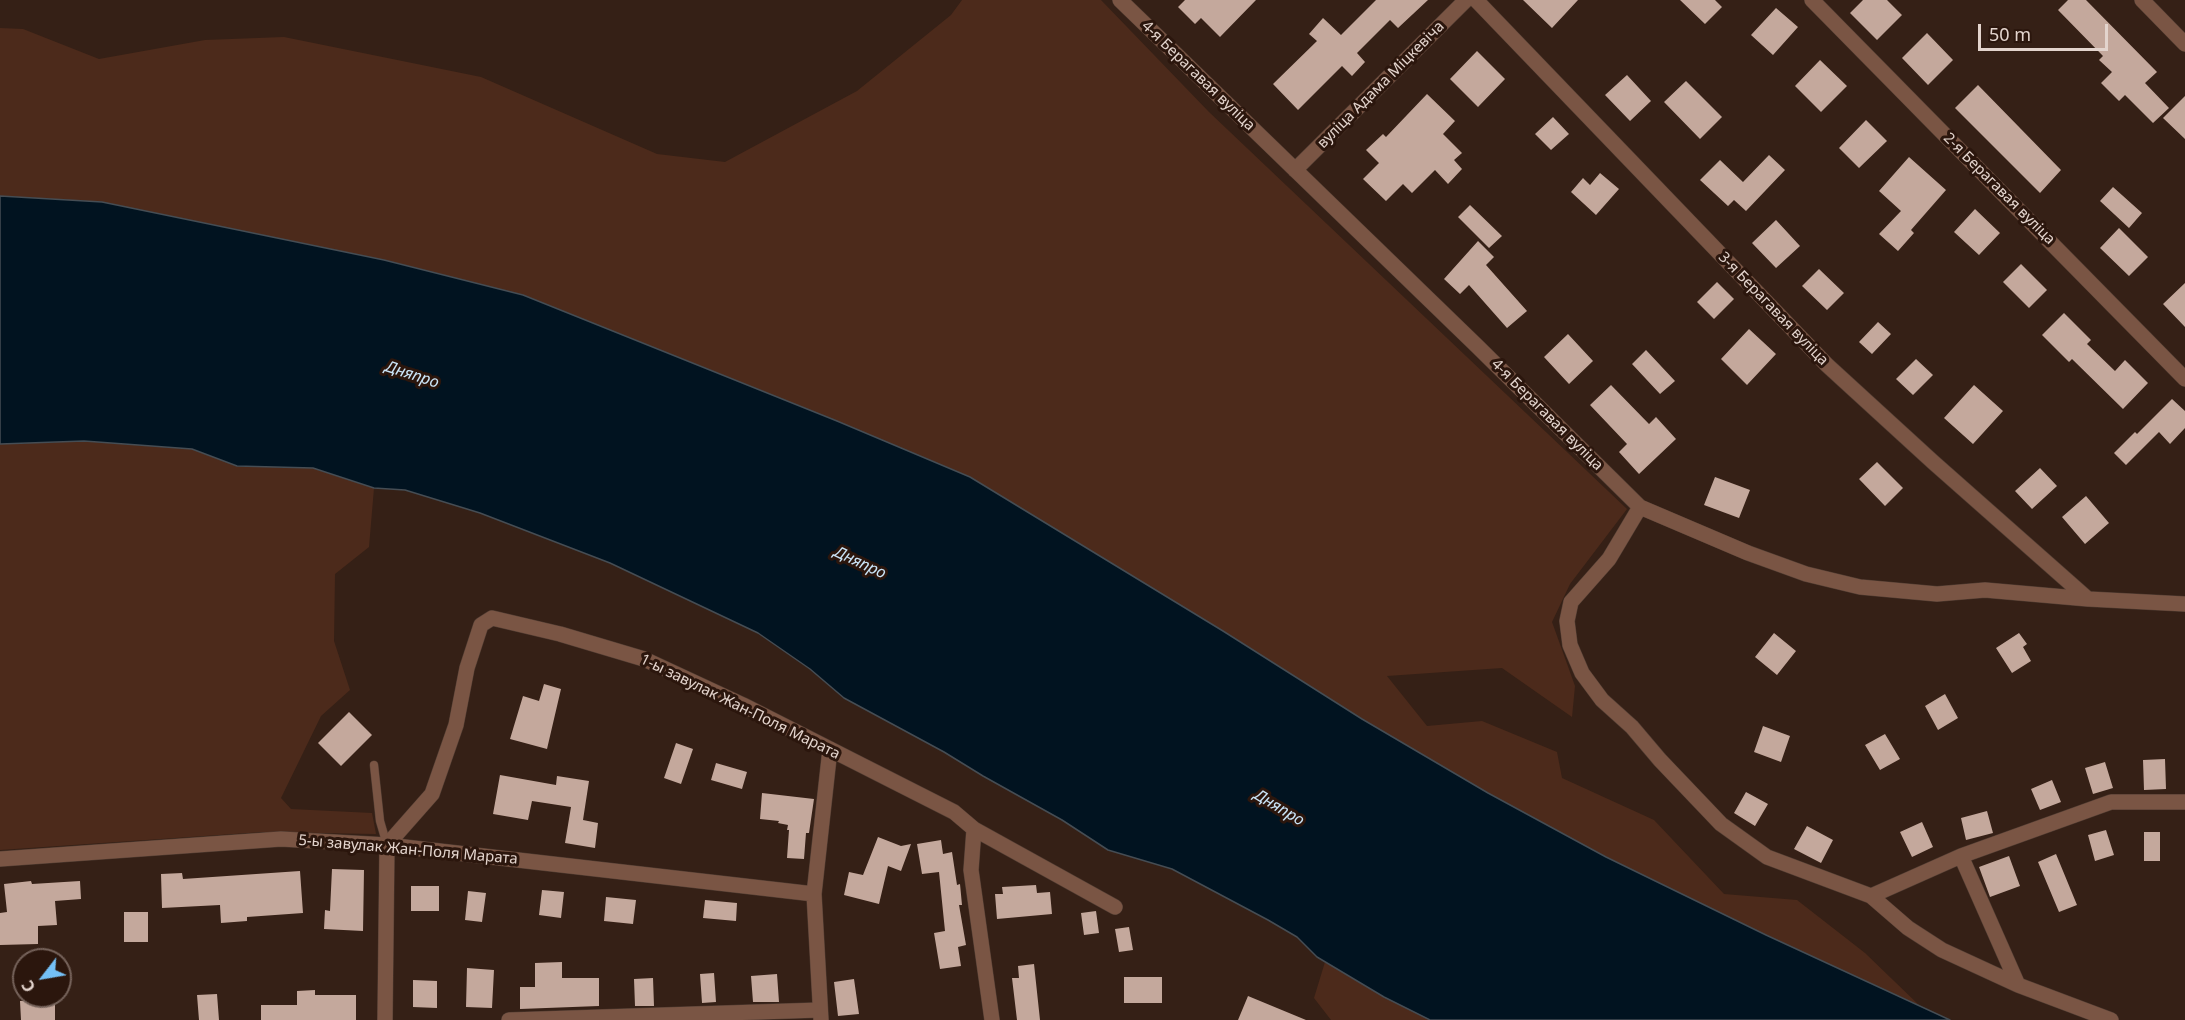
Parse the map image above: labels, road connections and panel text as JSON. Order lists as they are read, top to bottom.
{
  "streets": {
    "street": [
      "4-я Берагавая вуліца",
      "вуліца Адама Міцкевіча",
      "2-я Берагавая вуліца",
      "3-я Берагавая вуліца",
      "1-ы завулак Жан-Поля Марата",
      "5-ы завулак Жан-Поля Марата"
    ]
  },
  "crossings": [
    ["4-я Берагавая вуліца", "вуліца Адама Міцкевіча"],
    ["4-я Берагавая вуліца", "3-я Берагавая вуліца"],
    ["1-ы завулак Жан-Поля Марата", "5-ы завулак Жан-Поля Марата"]
  ],
  "water": ["Дняпро"],
  "scale_bar": "50 m",
  "north": "bottom left"
}
